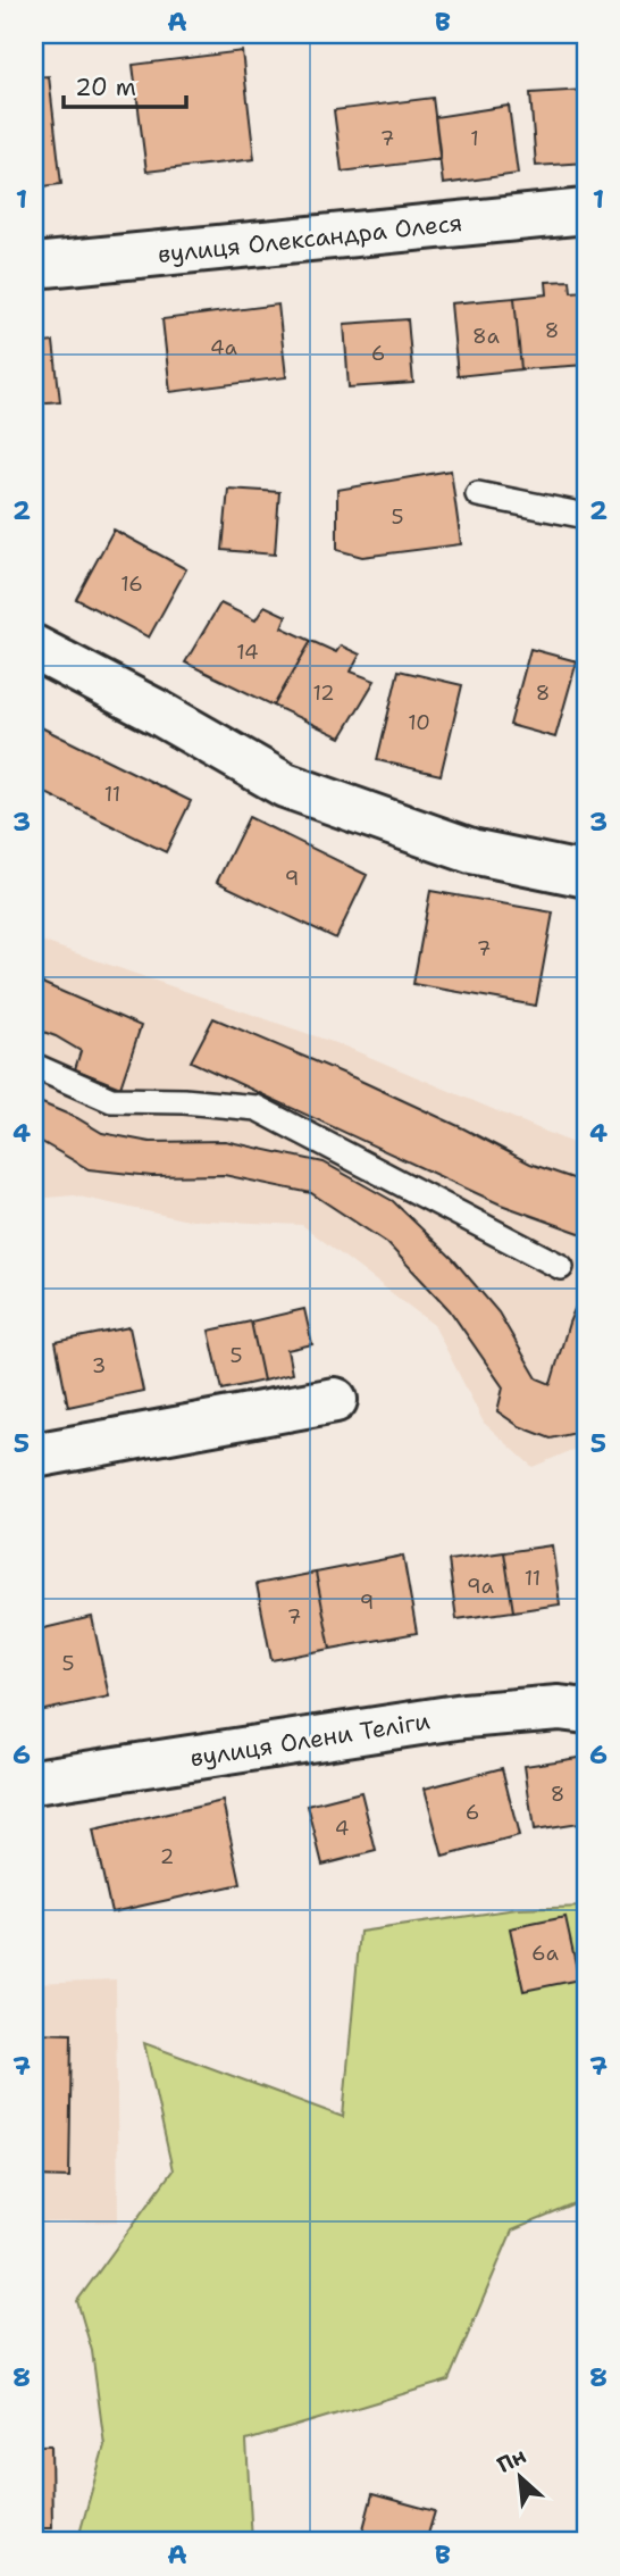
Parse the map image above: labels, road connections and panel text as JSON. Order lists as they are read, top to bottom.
{
  "streets": {
    "street": ["вулиця Олександра Олеся", "вулиця Олени Теліги"]
  },
  "house_numbers": [
    "7",
    "1",
    "8",
    "8а",
    "4а",
    "6",
    "5",
    "16",
    "14",
    "12",
    "8",
    "10",
    "11",
    "9",
    "7",
    "5",
    "3",
    "11",
    "9а",
    "9",
    "7",
    "5",
    "8",
    "6",
    "4",
    "2",
    "6а"
  ],
  "scale_bar": "20 m",
  "north": "top left",
  "grid": {
    "columns": ["A", "B"],
    "rows": [
      "1",
      "2",
      "3",
      "4",
      "5",
      "6",
      "7",
      "8"
    ]
  }
}
